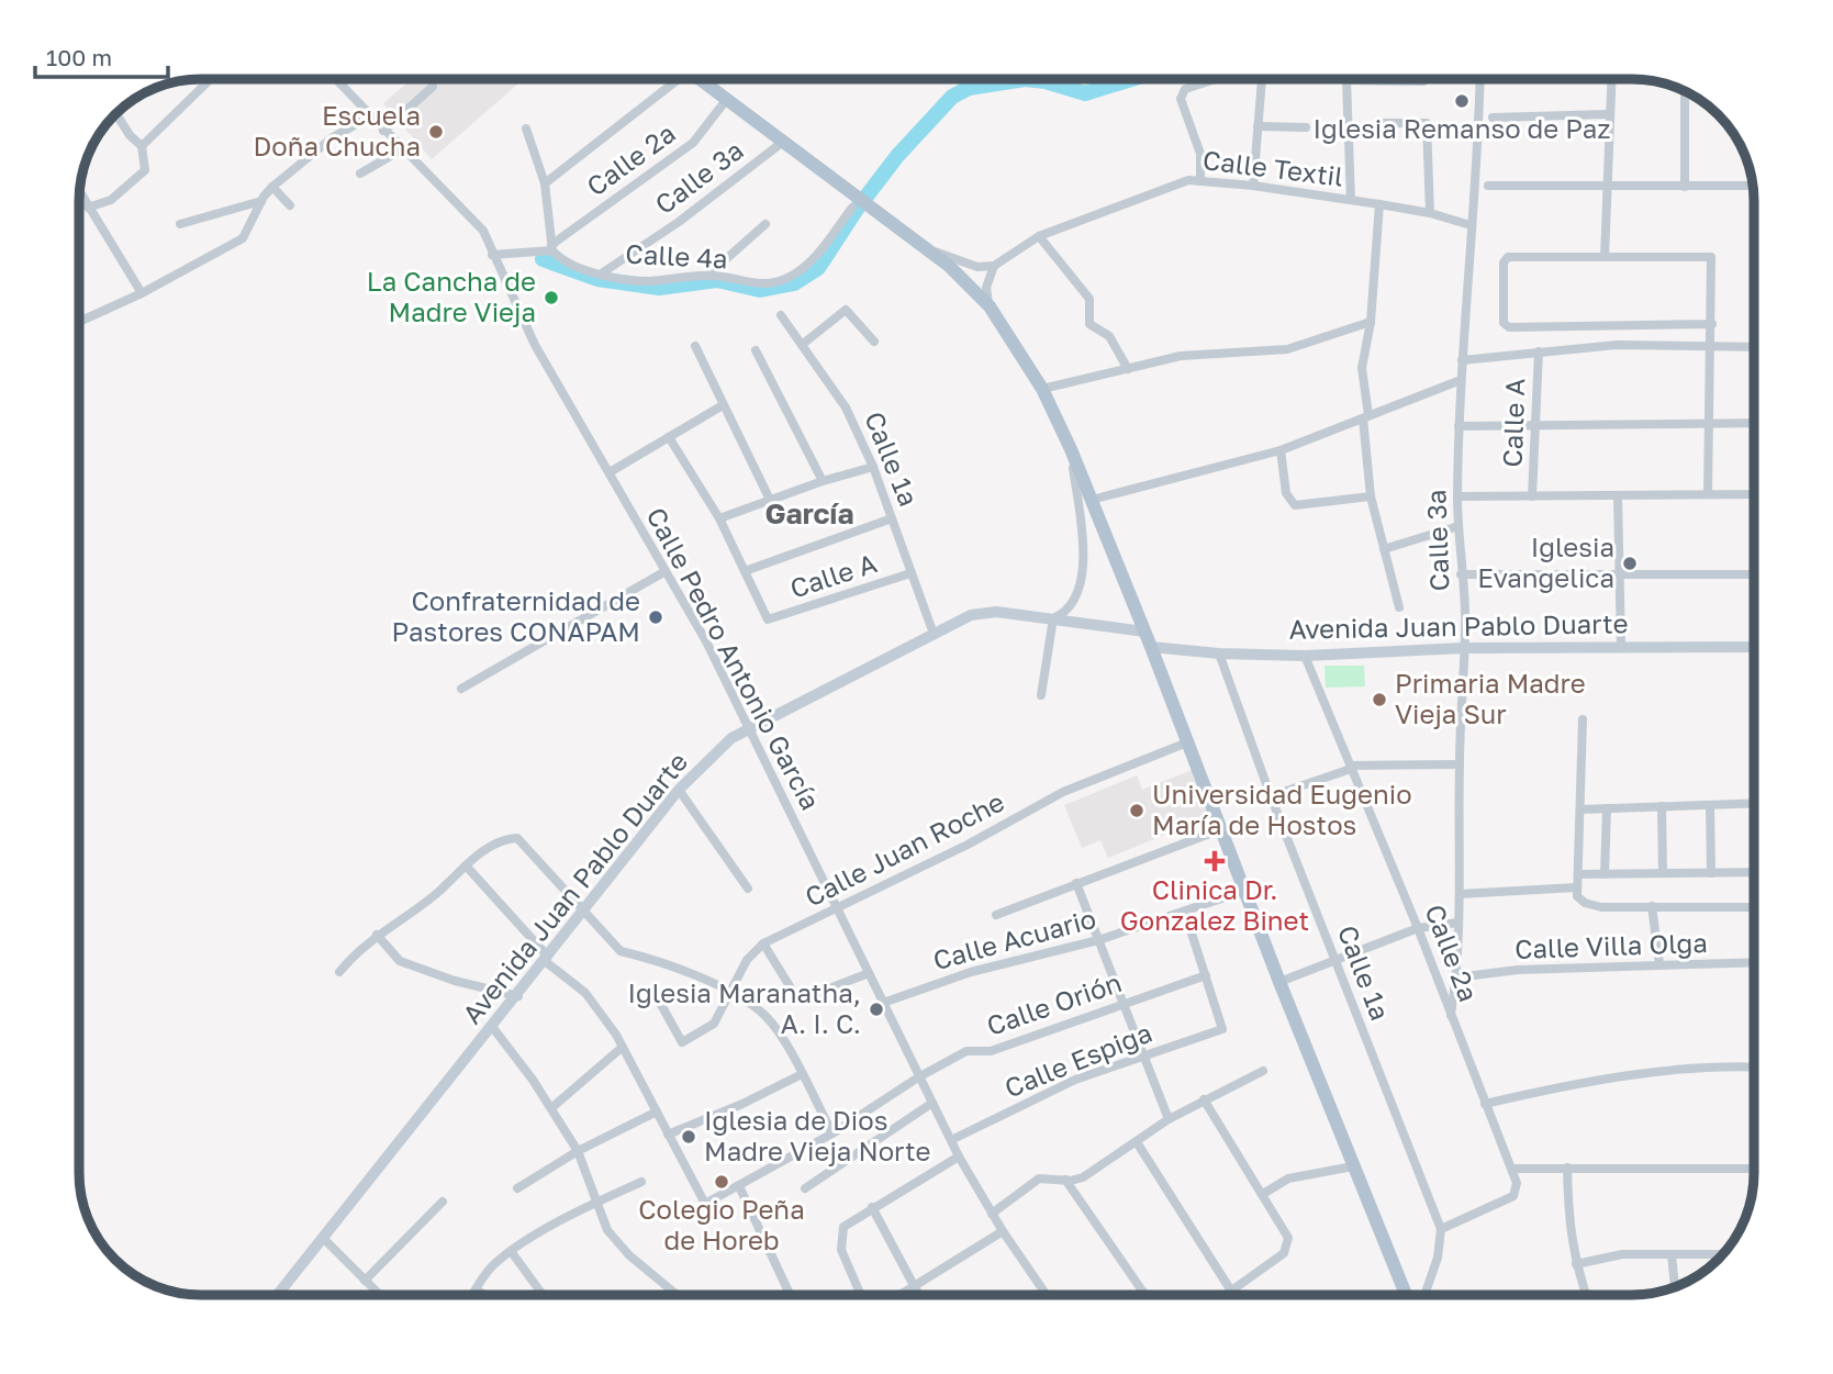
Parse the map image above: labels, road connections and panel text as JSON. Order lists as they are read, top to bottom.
{
  "streets": {
    "main road": ["Avenida Juan Pablo Duarte"],
    "street": [
      "Calle 2ª",
      "Calle Textil",
      "Calle 3ª",
      "Calle 4ª",
      "Calle A",
      "Calle 1ª",
      "Calle Pedro Antonio García",
      "Calle Juan Roche",
      "Calle Acuario",
      "Calle Villa Olga",
      "Calle Orión",
      "Calle Espiga"
    ]
  },
  "crossings": [
    ["Calle 2ª", "Calle 3ª"],
    ["Calle 2ª", "Calle 4ª"],
    ["Calle 2ª", "Avenida Juan Pablo Duarte"],
    ["Calle Textil", "Calle 3ª"],
    ["Calle 3ª", "Calle 4ª"],
    ["Calle 3ª", "Avenida Juan Pablo Duarte"],
    ["Calle 3ª", "Calle Villa Olga"],
    ["Calle A", "Calle 1ª"],
    ["Calle 1ª", "Avenida Juan Pablo Duarte"],
    ["Avenida Juan Pablo Duarte", "Calle Pedro Antonio García"],
    ["Calle Pedro Antonio García", "Calle Juan Roche"],
    ["Calle Pedro Antonio García", "Calle Acuario"],
    ["Calle Pedro Antonio García", "Calle Orión"],
    ["Calle Pedro Antonio García", "Calle Espiga"],
    ["Calle Orión", "Calle Espiga"]
  ],
  "districts": ["García"],
  "places": {
    "other": [
      "Iglesia Remanso de Paz",
      "Escuela Doña Chucha",
      "La Cancha de Madre Vieja",
      "Iglesia Evangelica",
      "Confraternidad de Pastores CONAPAM",
      "Primaria Madre Vieja Sur",
      "Universidad Eugenio María de Hostos",
      "Iglesia Maranatha, A. I. C.",
      "Iglesia de Dios Madre Vieja Norte",
      "Colegio Peña de Horeb"
    ],
    "health": ["Clinica Dr. Gonzalez Binet"]
  },
  "scale_bar": "100 m"
}
